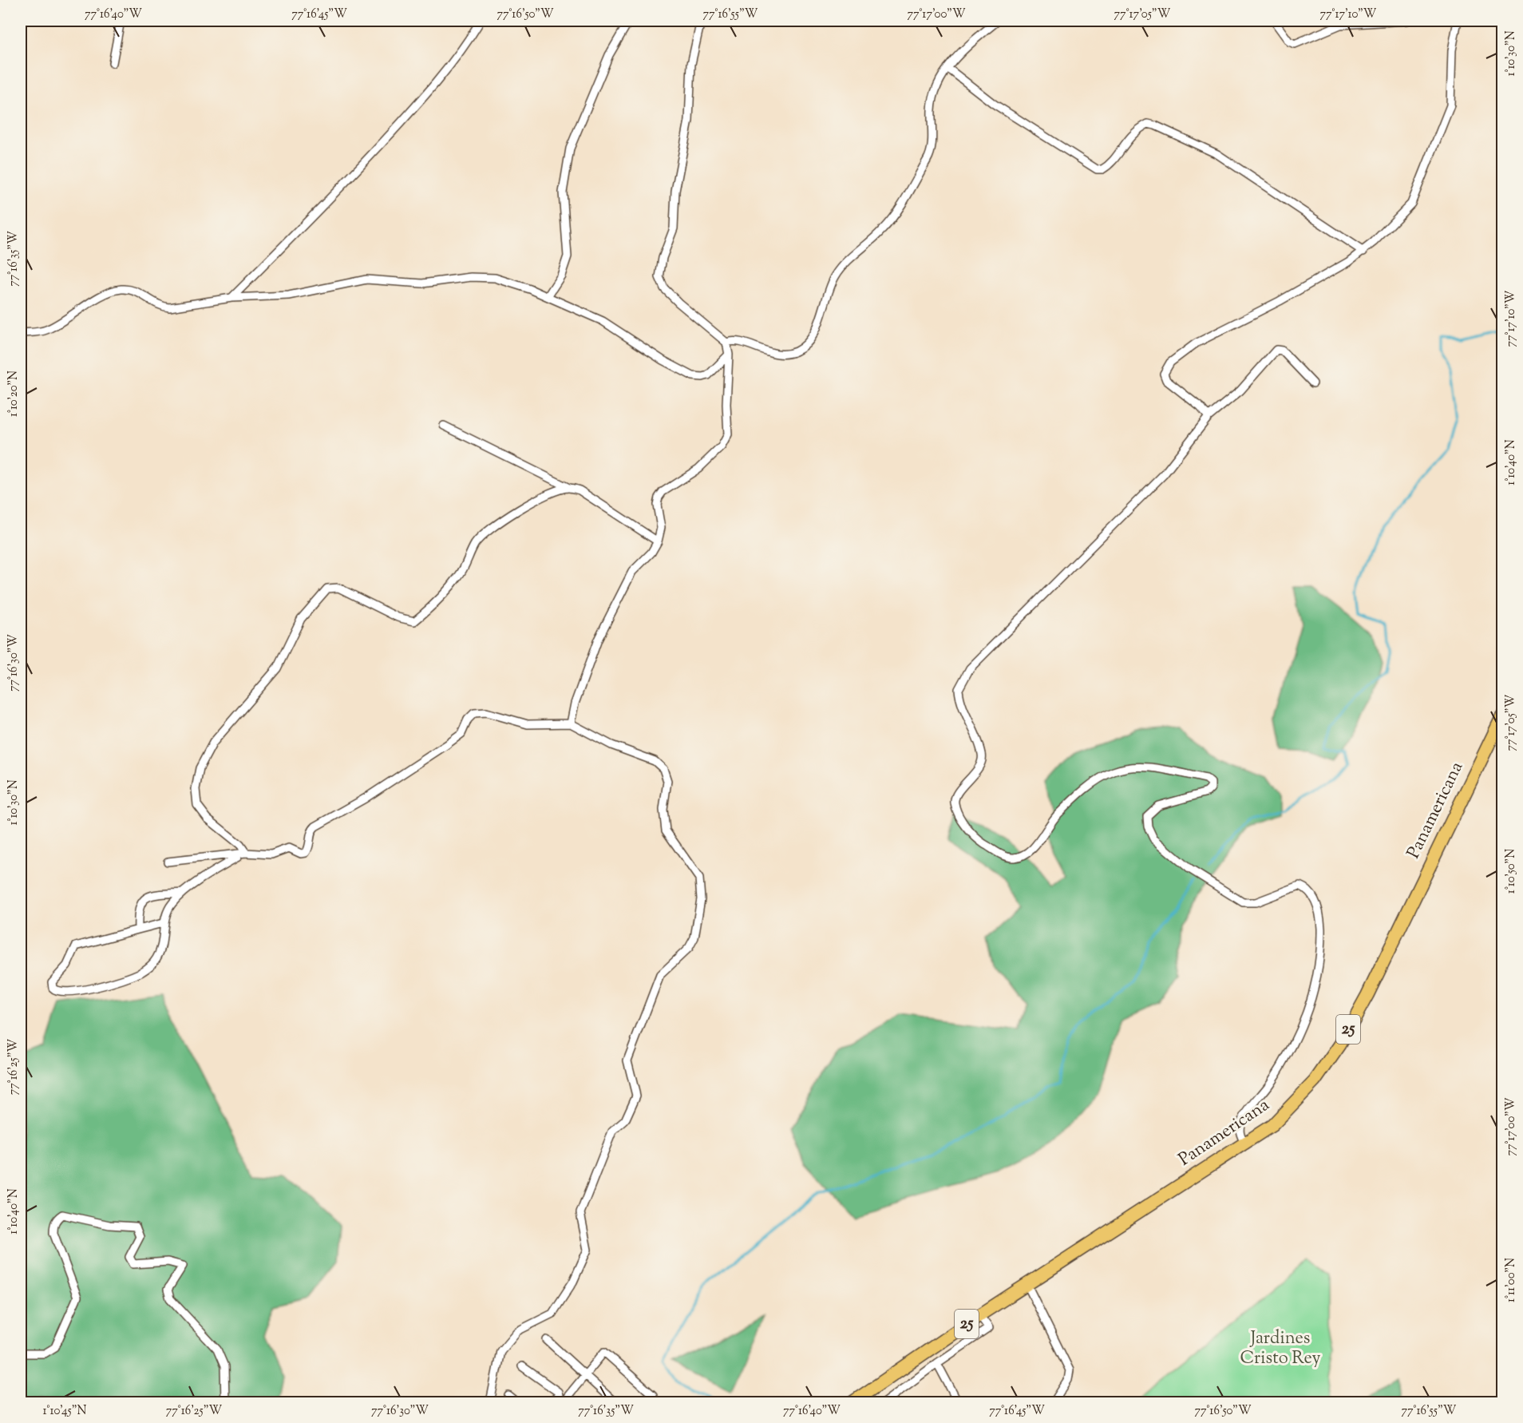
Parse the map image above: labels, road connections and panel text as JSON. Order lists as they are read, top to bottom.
{
  "streets": {
    "main road": ["Panamericana", "25"]
  },
  "parks": ["Jardines Cristo Rey"],
  "coordinates": [
    "77°16'40\"W",
    "77°16'45\"W",
    "77°16'50\"W",
    "77°16'55\"W",
    "77°17'00\"W",
    "77°17'05\"W",
    "77°17'10\"W",
    "1°10'30\"N",
    "77°16'35\"W",
    "1°10'20\"N",
    "1°10'40\"N",
    "77°16'30\"W",
    "1°10'50\"N",
    "77°16'25\"W",
    "1°11'00\"N",
    "1°10'45\"N"
  ]
}
